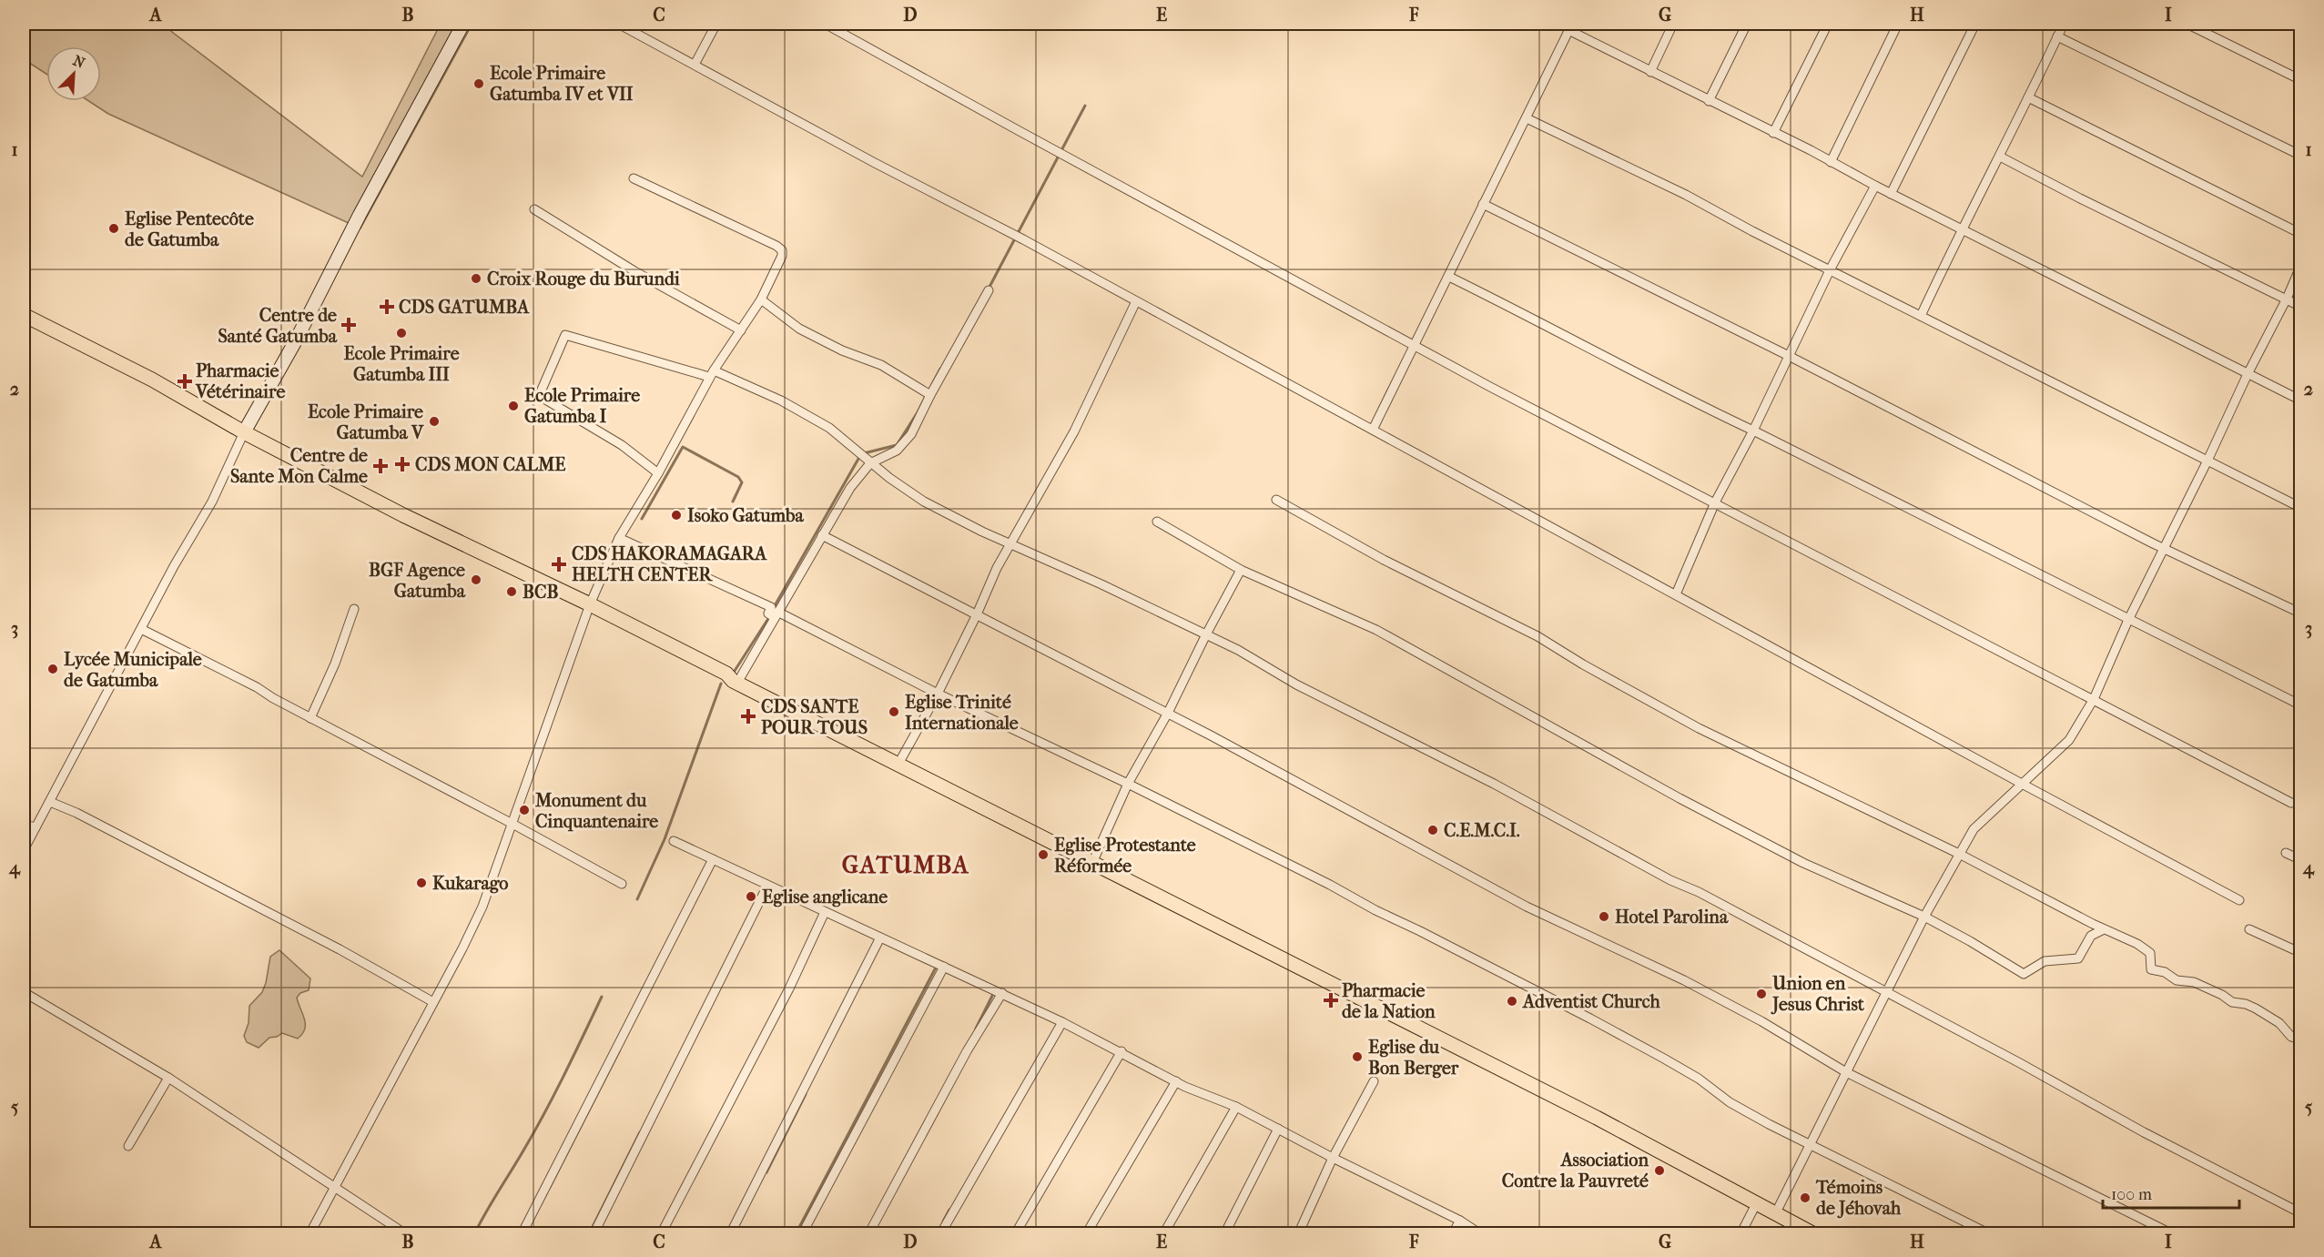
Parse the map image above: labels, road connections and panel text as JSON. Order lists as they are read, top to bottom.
{
  "districts": ["GATUMBA"],
  "places": {
    "other": [
      "Ecole Primaire Gatumba IV et VII",
      "Eglise Pentecôte de Gatumba",
      "Croix Rouge du Burundi",
      "Ecole Primaire Gatumba III",
      "Ecole Primaire Gatumba I",
      "Ecole Primaire Gatumba V",
      "Isoko Gatumba",
      "BGF Agence Gatumba",
      "BCB",
      "Lycée Municipale de Gatumba",
      "Eglise Trinité Internationale",
      "Monument du Cinquantenaire",
      "C.E.M.C.I.",
      "Eglise Protestante Réformée",
      "Kukarago",
      "Eglise anglicane",
      "Hotel Parolina",
      "Union en Jesus Christ",
      "Adventist Church",
      "Eglise du Bon Berger",
      "Association Contre la Pauvreté",
      "Témoins de Jéhovah"
    ],
    "health": [
      "CDS GATUMBA",
      "Centre de Santé Gatumba",
      "Pharmacie Vétérinaire",
      "CDS MON CALME",
      "Centre de Sante Mon Calme",
      "CDS HAKORAMAGARA HELTH CENTER",
      "CDS SANTE POUR TOUS",
      "Pharmacie de la Nation"
    ]
  },
  "scale_bar": "100 m",
  "north": "top right",
  "grid": {
    "columns": [
      "A",
      "B",
      "C",
      "D",
      "E",
      "F",
      "G",
      "H",
      "I"
    ],
    "rows": [
      "1",
      "2",
      "3",
      "4",
      "5"
    ]
  }
}
